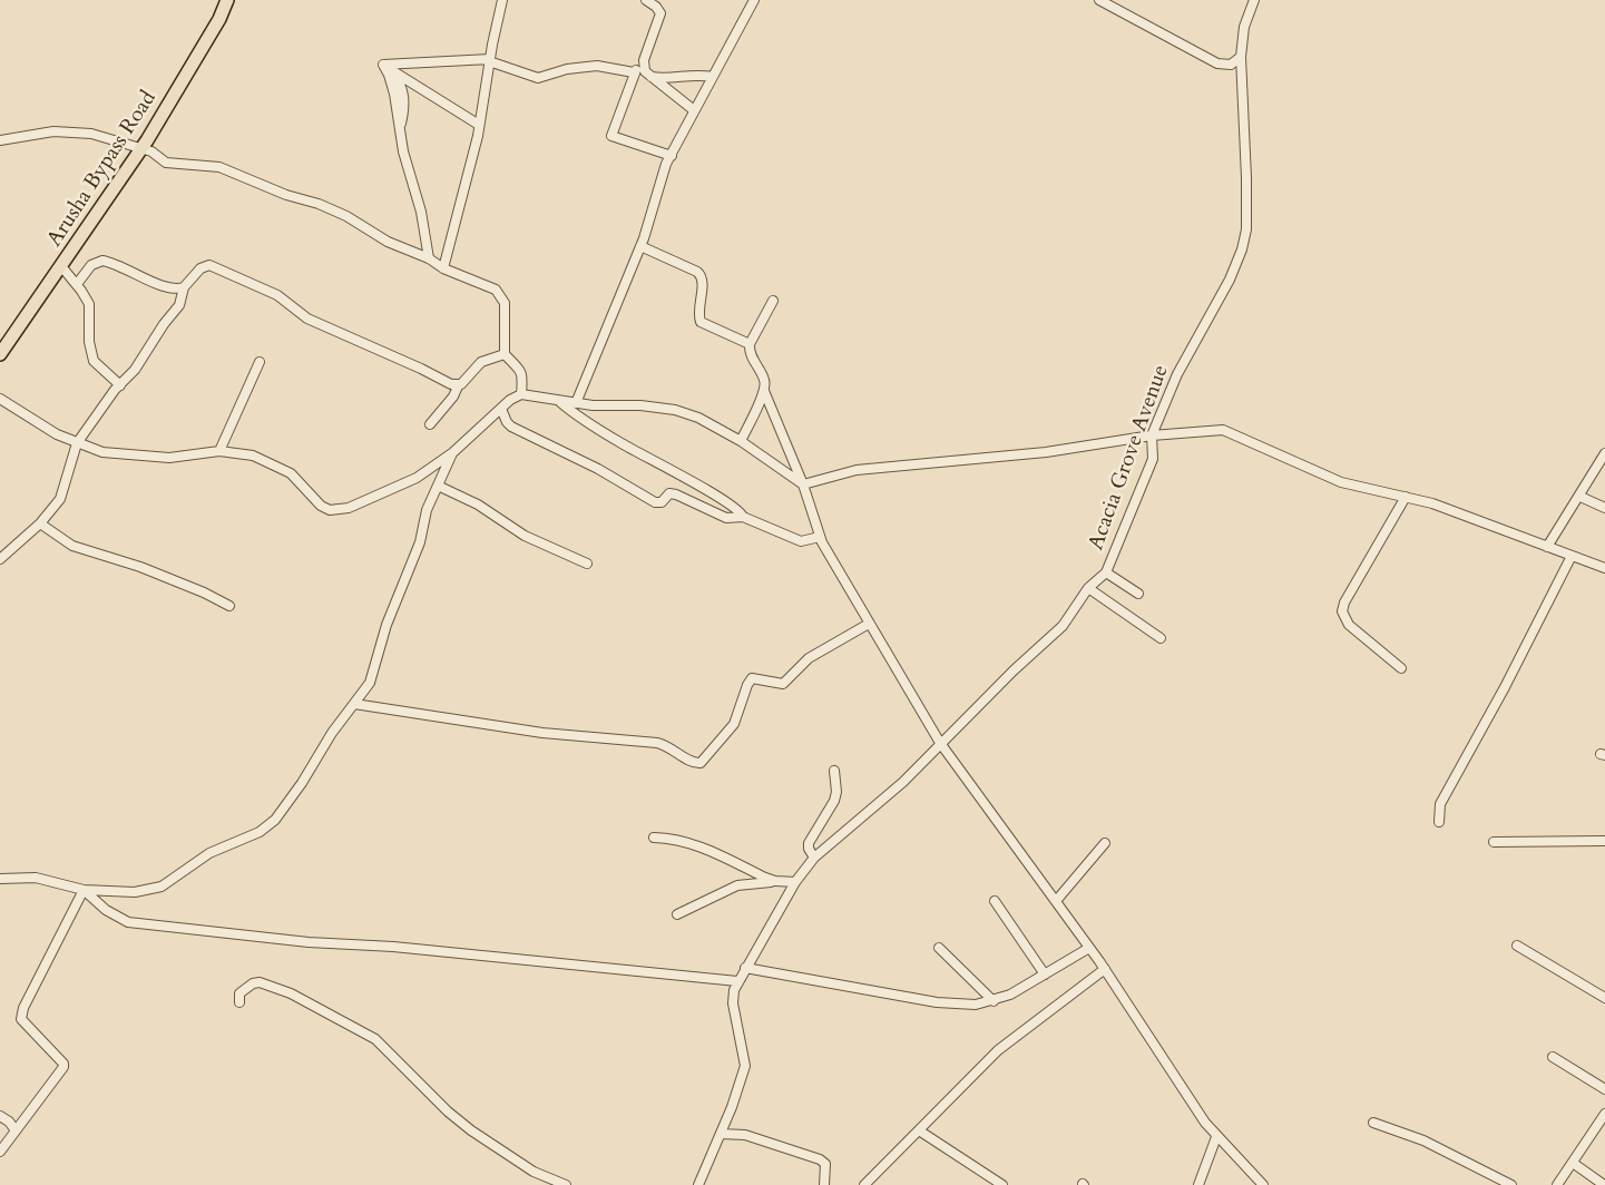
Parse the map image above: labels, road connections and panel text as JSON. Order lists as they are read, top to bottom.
{
  "streets": {
    "main road": ["Arusha Bypass Road"],
    "street": ["Acacia Grove Avenue"]
  }
}
